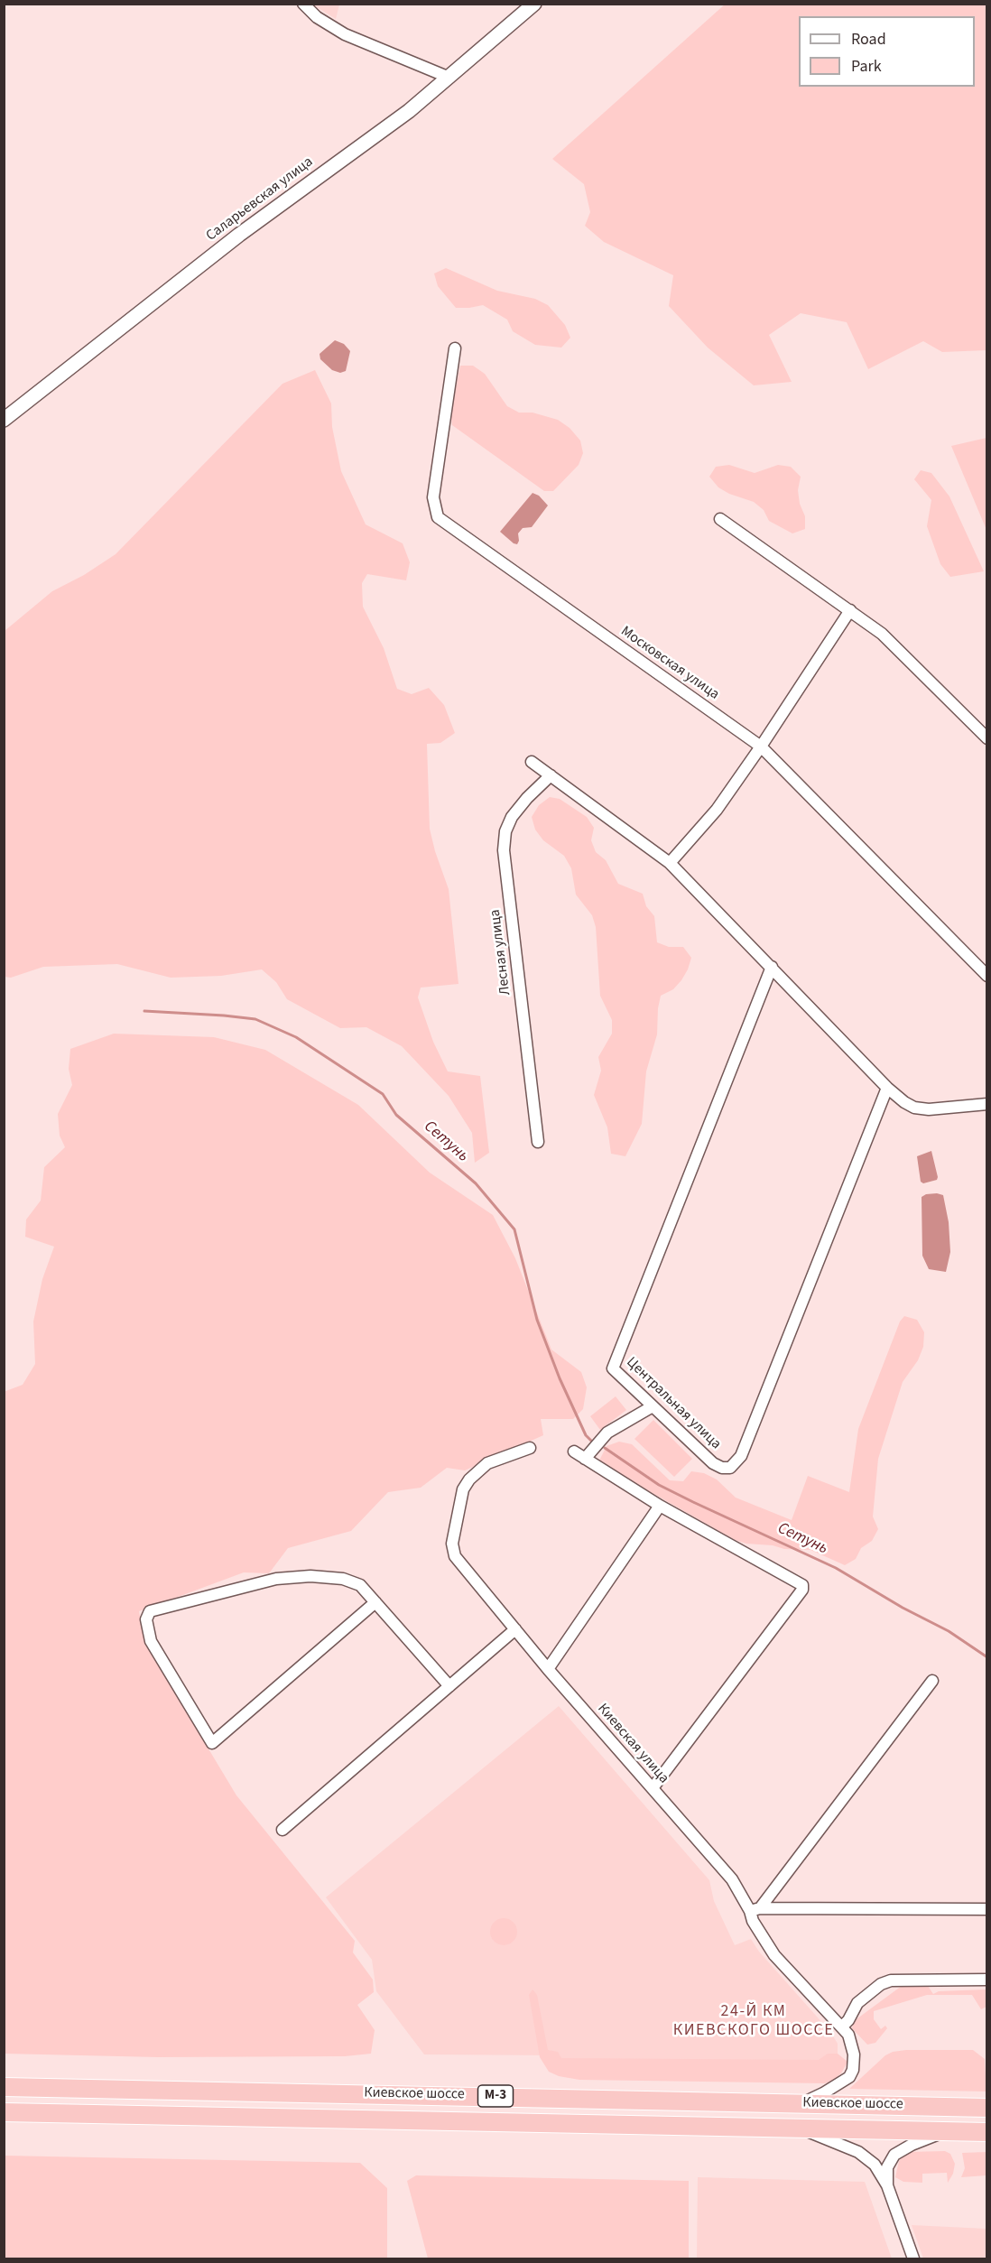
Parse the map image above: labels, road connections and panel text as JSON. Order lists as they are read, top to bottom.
{
  "streets": {
    "highway": ["Киевское шоссе", "М-3"],
    "street": [
      "Саларьевская улица",
      "Московская улица",
      "Лесная улица",
      "Центральная улица",
      "Киевская улица"
    ]
  },
  "crossings": [
    ["Киевская улица", "Киевское шоссе"]
  ],
  "districts": ["24-Й КМ КИЕВСКОГО ШОССЕ"],
  "water": ["Сетунь"],
  "legend": ["Road", "Park"]
}
